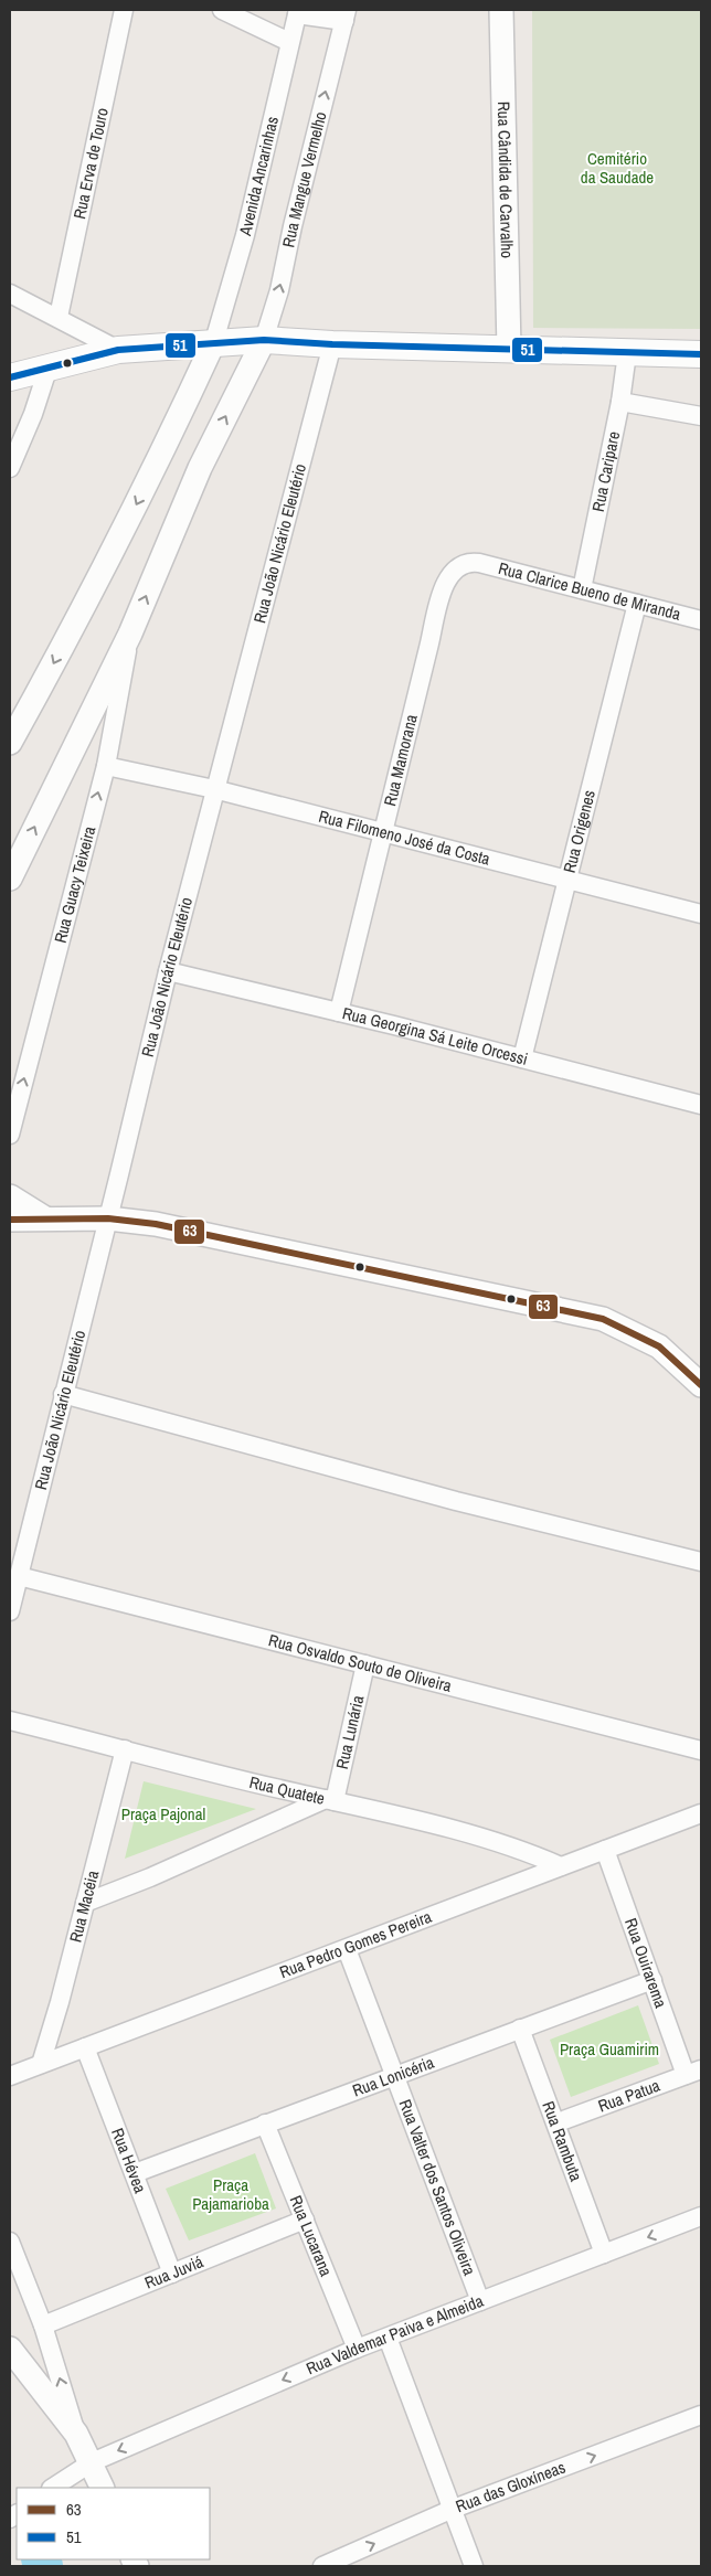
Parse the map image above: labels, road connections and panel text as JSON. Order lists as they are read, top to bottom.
{
  "streets": {
    "street": [
      "Rua Erva de Touro",
      "Avenida Ancarinhas",
      "Rua Mangue Vermelho",
      "Rua Cândida de Carvalho",
      "Rua Caripare",
      "Rua João Nicário Eleutério",
      "Rua Clarice Bueno de Miranda",
      "Rua Mamorana",
      "Rua Origenes",
      "Rua Filomeno José da Costa",
      "Rua Guacy Teixeira",
      "Rua Georgina Sá Leite Orcessi",
      "Rua Osvaldo Souto de Oliveira",
      "Rua Lunária",
      "Rua Quatete",
      "Rua Macéia",
      "Rua Pedro Gomes Pereira",
      "Rua Ouirarema",
      "Rua Lonicéria",
      "Rua Patua",
      "Rua Rambuta",
      "Rua Hévea",
      "Rua Valter dos Santos Oliveira",
      "Rua Lucarana",
      "Rua Juviá",
      "Rua Valdemar Paiva e Almeida",
      "Rua das Gloxíneas"
    ]
  },
  "crossings": [
    ["Avenida Ancarinhas", "Rua Mangue Vermelho"],
    ["Rua Caripare", "Rua Clarice Bueno de Miranda"],
    ["Rua João Nicário Eleutério", "Rua Filomeno José da Costa"],
    ["Rua João Nicário Eleutério", "Rua Georgina Sá Leite Orcessi"],
    ["Rua João Nicário Eleutério", "Rua Osvaldo Souto de Oliveira"],
    ["Rua Clarice Bueno de Miranda", "Rua Mamorana"],
    ["Rua Clarice Bueno de Miranda", "Rua Origenes"],
    ["Rua Mamorana", "Rua Filomeno José da Costa"],
    ["Rua Mamorana", "Rua Georgina Sá Leite Orcessi"],
    ["Rua Origenes", "Rua Filomeno José da Costa"],
    ["Rua Origenes", "Rua Georgina Sá Leite Orcessi"],
    ["Rua Filomeno José da Costa", "Rua Guacy Teixeira"],
    ["Rua Osvaldo Souto de Oliveira", "Rua Lunária"],
    ["Rua Lunária", "Rua Quatete"],
    ["Rua Quatete", "Rua Macéia"],
    ["Rua Quatete", "Rua Pedro Gomes Pereira"],
    ["Rua Macéia", "Rua Pedro Gomes Pereira"],
    ["Rua Pedro Gomes Pereira", "Rua Ouirarema"],
    ["Rua Pedro Gomes Pereira", "Rua Hévea"],
    ["Rua Pedro Gomes Pereira", "Rua Valter dos Santos Oliveira"],
    ["Rua Ouirarema", "Rua Lonicéria"],
    ["Rua Ouirarema", "Rua Patua"],
    ["Rua Lonicéria", "Rua Rambuta"],
    ["Rua Lonicéria", "Rua Hévea"],
    ["Rua Lonicéria", "Rua Valter dos Santos Oliveira"],
    ["Rua Lonicéria", "Rua Lucarana"],
    ["Rua Patua", "Rua Rambuta"],
    ["Rua Rambuta", "Rua Valdemar Paiva e Almeida"],
    ["Rua Hévea", "Rua Juviá"],
    ["Rua Valter dos Santos Oliveira", "Rua Valdemar Paiva e Almeida"],
    ["Rua Lucarana", "Rua Juviá"],
    ["Rua Lucarana", "Rua Valdemar Paiva e Almeida"]
  ],
  "one_way": ["Rua Mangue Vermelho", "Rua Valdemar Paiva e Almeida", "Rua das Gloxíneas"],
  "parks": [
    "Cemitério da Saudade",
    "Praça Pajonal",
    "Praça Guamirim",
    "Praça Pajamarioba"
  ],
  "lines": ["transit line 51", "transit line 63"],
  "legend": ["63", "51"]
}
